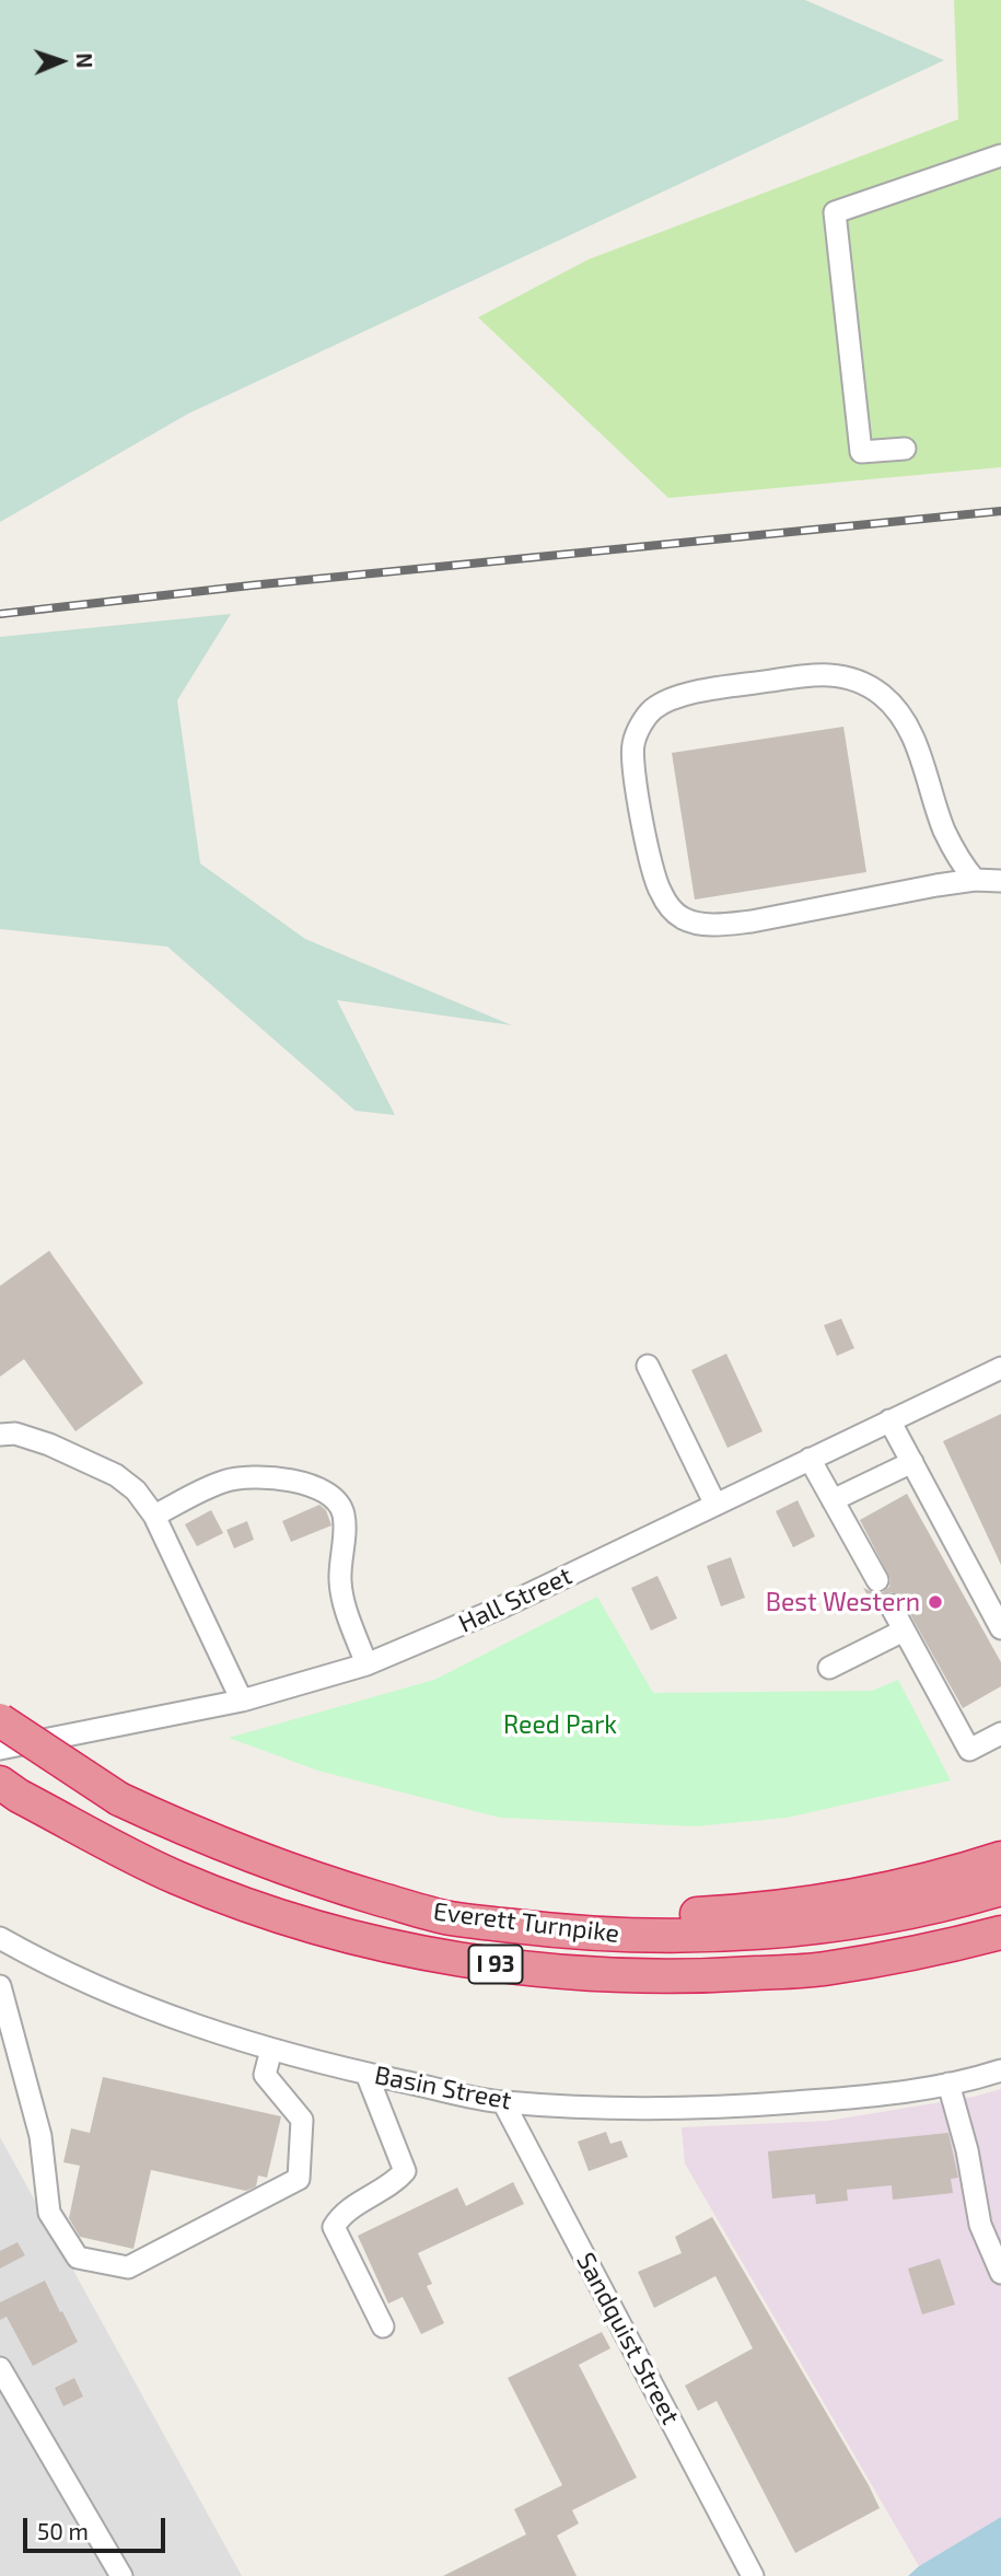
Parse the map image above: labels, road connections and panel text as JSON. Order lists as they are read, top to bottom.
{
  "streets": {
    "highway": ["Everett Turnpike", "I 93"],
    "street": ["Hall Street", "Basin Street", "Sandquist Street"]
  },
  "crossings": [
    ["Basin Street", "Sandquist Street"]
  ],
  "parks": ["Reed Park"],
  "places": ["Best Western"],
  "scale_bar": "50 m",
  "north": "right"
}
